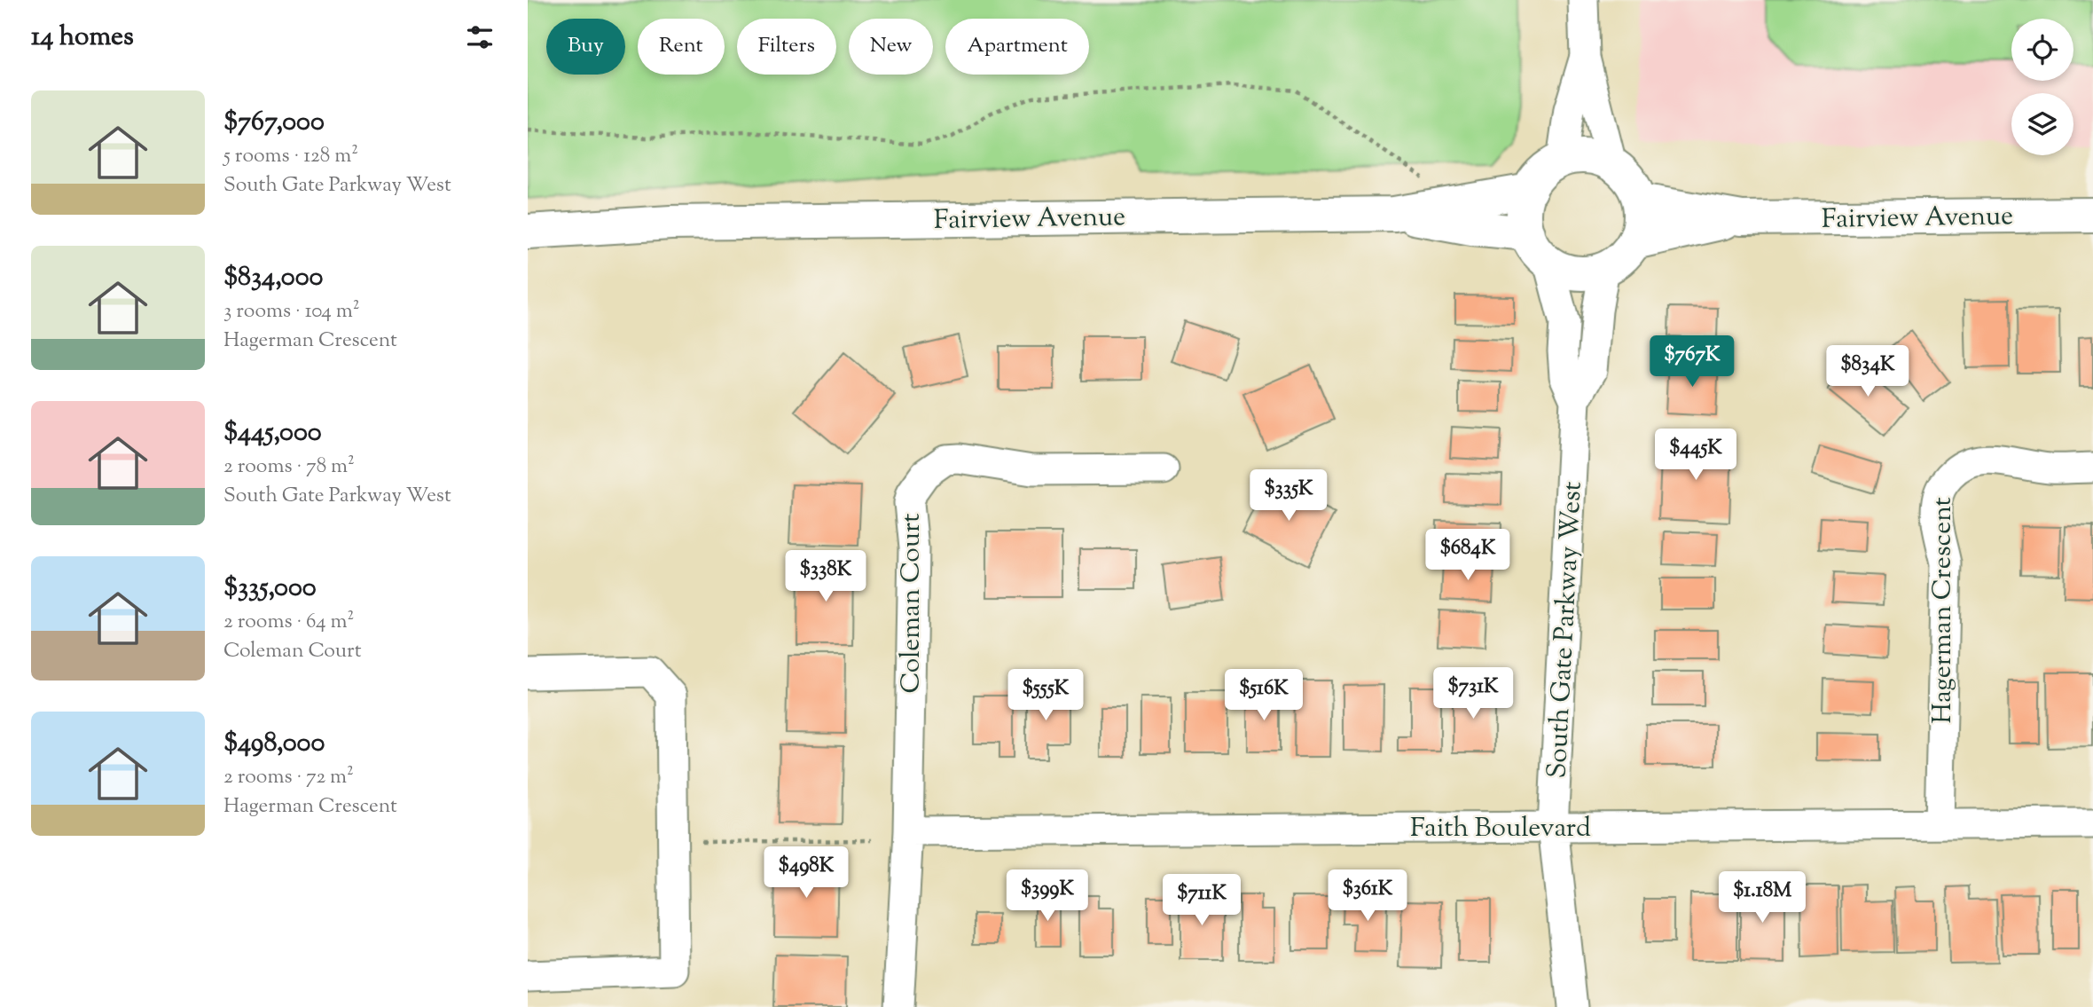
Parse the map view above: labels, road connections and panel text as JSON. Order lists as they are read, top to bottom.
{
  "streets": {
    "main road": ["Fairview Avenue"],
    "street": [
      "Coleman Court",
      "Hagerman Crescent",
      "South Gate Parkway West",
      "Faith Boulevard"
    ]
  },
  "crossings": [
    ["Fairview Avenue", "South Gate Parkway West"],
    ["Coleman Court", "Faith Boulevard"],
    ["Hagerman Crescent", "Faith Boulevard"],
    ["South Gate Parkway West", "Faith Boulevard"]
  ],
  "page": {
    "heading": "14 homes",
    "chip": [
      "Buy",
      "Rent",
      "Filters",
      "New",
      "Apartment"
    ],
    "list": [
      {
        "name": "$767,000",
        "note": "5 rooms · 128 m² · South Gate Parkway West"
      },
      {
        "name": "$834,000",
        "note": "3 rooms · 104 m² · Hagerman Crescent"
      },
      {
        "name": "$445,000",
        "note": "2 rooms · 78 m² · South Gate Parkway West"
      },
      {
        "name": "$335,000",
        "note": "2 rooms · 64 m² · Coleman Court"
      },
      {
        "name": "$498,000",
        "note": "2 rooms · 72 m² · Hagerman Crescent"
      }
    ],
    "price": [
      "$767K",
      "$834K",
      "$445K",
      "$335K",
      "$684K",
      "$338K",
      "$731K",
      "$555K",
      "$516K",
      "$498K",
      "$399K",
      "$361K",
      "$1.18M",
      "$711K"
    ]
  }
}
